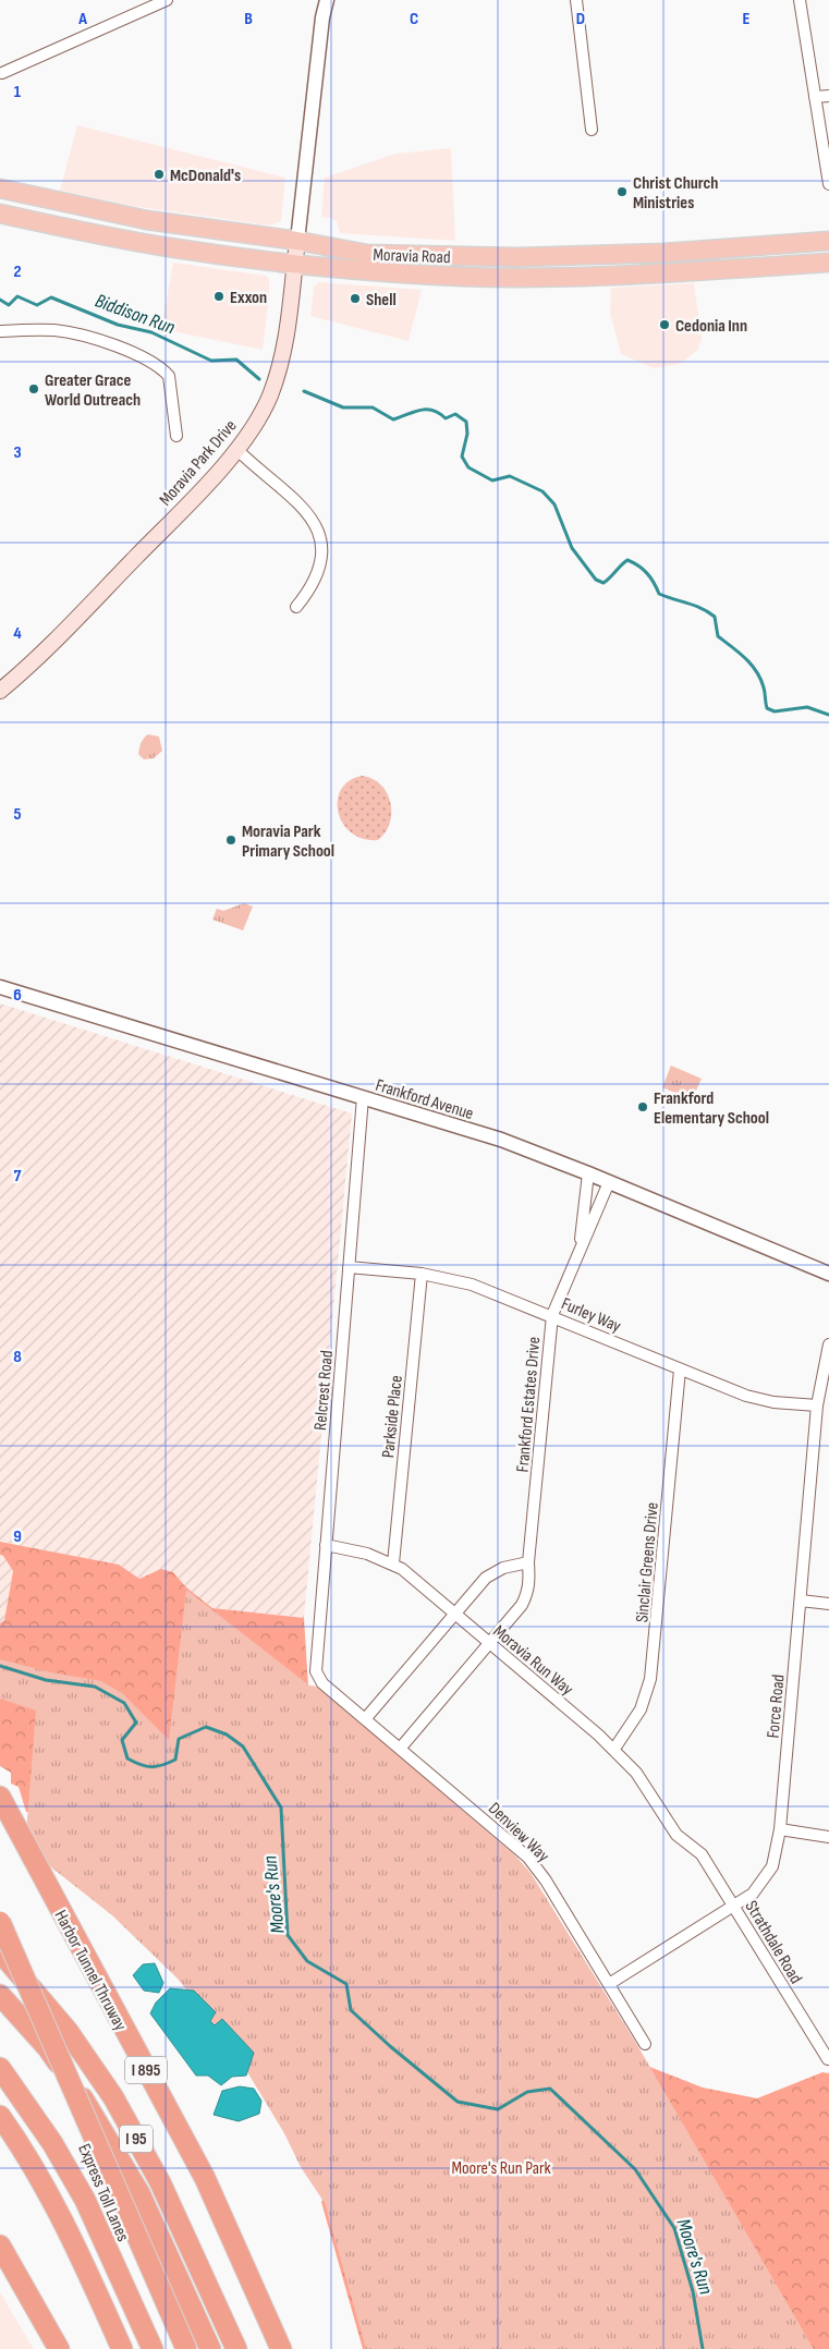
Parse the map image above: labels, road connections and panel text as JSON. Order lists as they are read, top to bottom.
{
  "streets": {
    "highway": [
      "Harbor Tunnel Thruway",
      "I 895",
      "I 95",
      "Express Toll Lanes"
    ],
    "main road": ["Moravia Road", "Moravia Park Drive"],
    "street": [
      "Frankford Avenue",
      "Furley Way",
      "Relcrest Road",
      "Frankford Estates Drive",
      "Parkside Place",
      "Sinclair Greens Drive",
      "Moravia Run Way",
      "Force Road",
      "Denview Way",
      "Strathdale Road"
    ]
  },
  "crossings": [
    ["Moravia Road", "Moravia Park Drive"],
    ["Frankford Avenue", "Relcrest Road"],
    ["Frankford Avenue", "Frankford Estates Drive"],
    ["Furley Way", "Relcrest Road"],
    ["Furley Way", "Frankford Estates Drive"],
    ["Furley Way", "Parkside Place"],
    ["Furley Way", "Sinclair Greens Drive"],
    ["Furley Way", "Force Road"],
    ["Relcrest Road", "Moravia Run Way"],
    ["Relcrest Road", "Denview Way"],
    ["Frankford Estates Drive", "Moravia Run Way"],
    ["Frankford Estates Drive", "Denview Way"],
    ["Parkside Place", "Moravia Run Way"],
    ["Sinclair Greens Drive", "Moravia Run Way"],
    ["Moravia Run Way", "Strathdale Road"],
    ["Force Road", "Denview Way"],
    ["Force Road", "Strathdale Road"],
    ["I 95", "Express Toll Lanes"]
  ],
  "water": ["Biddison Run", "Moore's Run"],
  "parks": ["Moore's Run Park"],
  "places": [
    "McDonald's",
    "Christ Church Ministries",
    "Exxon",
    "Shell",
    "Cedonia Inn",
    "Greater Grace World Outreach",
    "Moravia Park Primary School",
    "Frankford Elementary School"
  ],
  "grid": {
    "columns": [
      "A",
      "B",
      "C",
      "D",
      "E"
    ],
    "rows": [
      "1",
      "2",
      "3",
      "4",
      "5",
      "6",
      "7",
      "8",
      "9"
    ]
  }
}
